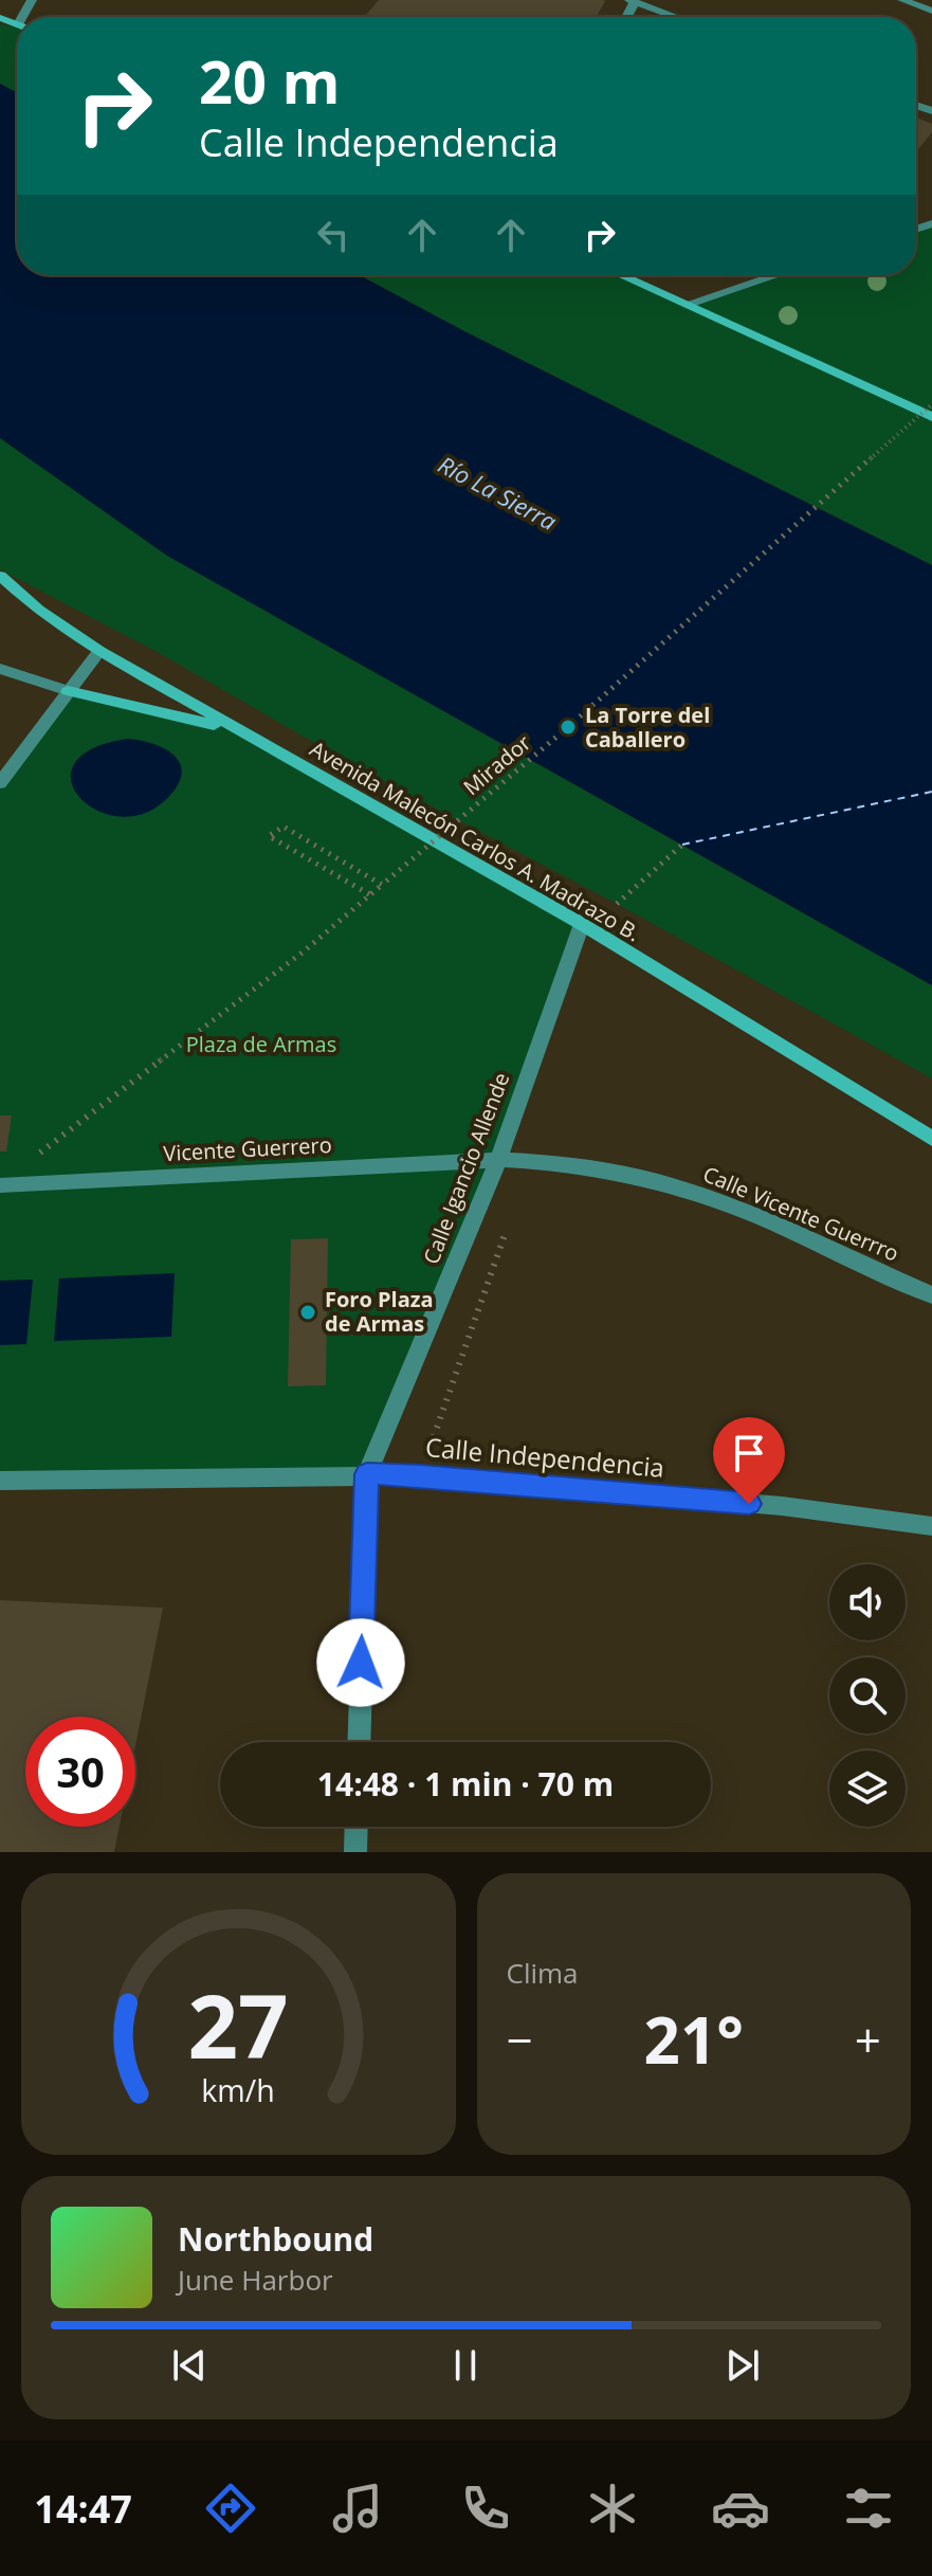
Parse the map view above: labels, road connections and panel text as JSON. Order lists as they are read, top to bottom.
{
  "streets": {
    "main road": ["Avenida Malecón Carlos A. Madrazo B."],
    "street": [
      "Vicente Guerrero",
      "Calle Igancio Allende",
      "Calle Vicente Guerrro",
      "Calle Independencia"
    ],
    "path": ["Mirador"]
  },
  "crossings": [
    ["Avenida Malecón Carlos A. Madrazo B.", "Calle Igancio Allende"],
    ["Vicente Guerrero", "Calle Igancio Allende"],
    ["Vicente Guerrero", "Calle Vicente Guerrro"],
    ["Calle Igancio Allende", "Calle Vicente Guerrro"],
    ["Calle Igancio Allende", "Calle Independencia"]
  ],
  "water": ["Río La Sierra"],
  "parks": ["Plaza de Armas"],
  "places": ["La Torre del Caballero", "Foro Plaza de Armas"],
  "page": {
    "turn": ["20 m", "Calle Independencia"],
    "limit": "30",
    "trip": "14:48 · 1 min · 70 m",
    "tile": "Clima",
    "heat": ["−", "21°", "+"],
    "song": ["Northbound", "June Harbor"],
    "tabs": "14:47",
    "gauge": ["27", "km/h"]
  }
}
